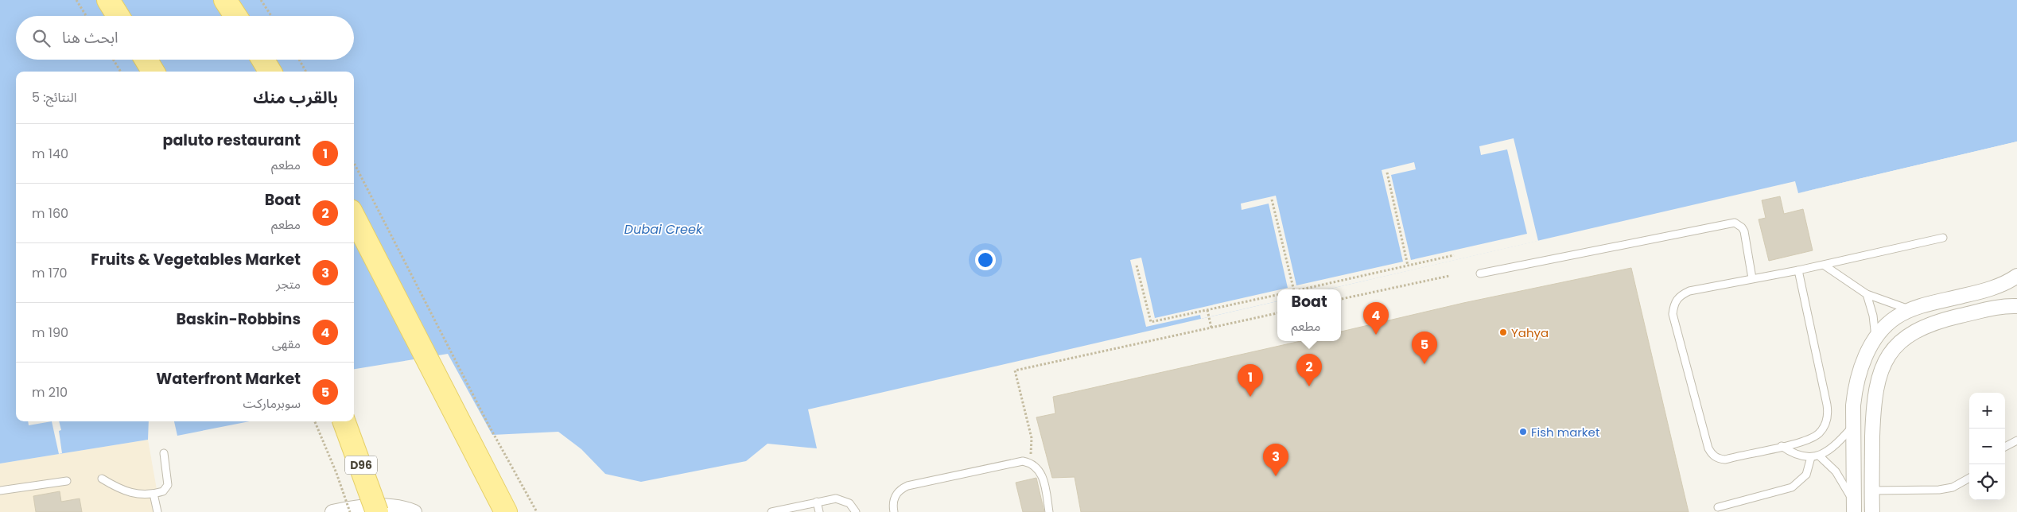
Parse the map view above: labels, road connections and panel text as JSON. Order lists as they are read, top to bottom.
{
  "streets": {
    "main road": ["D96"]
  },
  "water": ["Dubai Creek"],
  "places": ["Yahya", "Fish market"],
  "page": {
    "search": "ابحث هنا",
    "heading": ["بالقرب منك", "النتائج: 5"],
    "list": [
      {
        "mark": "1",
        "name": "paluto restaurant",
        "note": "مطعم",
        "value": "140 m"
      },
      {
        "mark": "2",
        "name": "Boat",
        "note": "مطعم",
        "value": "160 m"
      },
      {
        "mark": "3",
        "name": "Fruits & Vegetables Market",
        "note": "متجر",
        "value": "170 m"
      },
      {
        "mark": "4",
        "name": "Baskin-Robbins",
        "note": "مقهى",
        "value": "190 m"
      },
      {
        "mark": "5",
        "name": "Waterfront Market",
        "note": "سوبرماركت",
        "value": "210 m"
      }
    ],
    "popup": ["Boat", "مطعم"],
    "pins": [
      "4",
      "5",
      "2",
      "1",
      "3"
    ],
    "map_buttons": ["+", "−"]
  }
}
